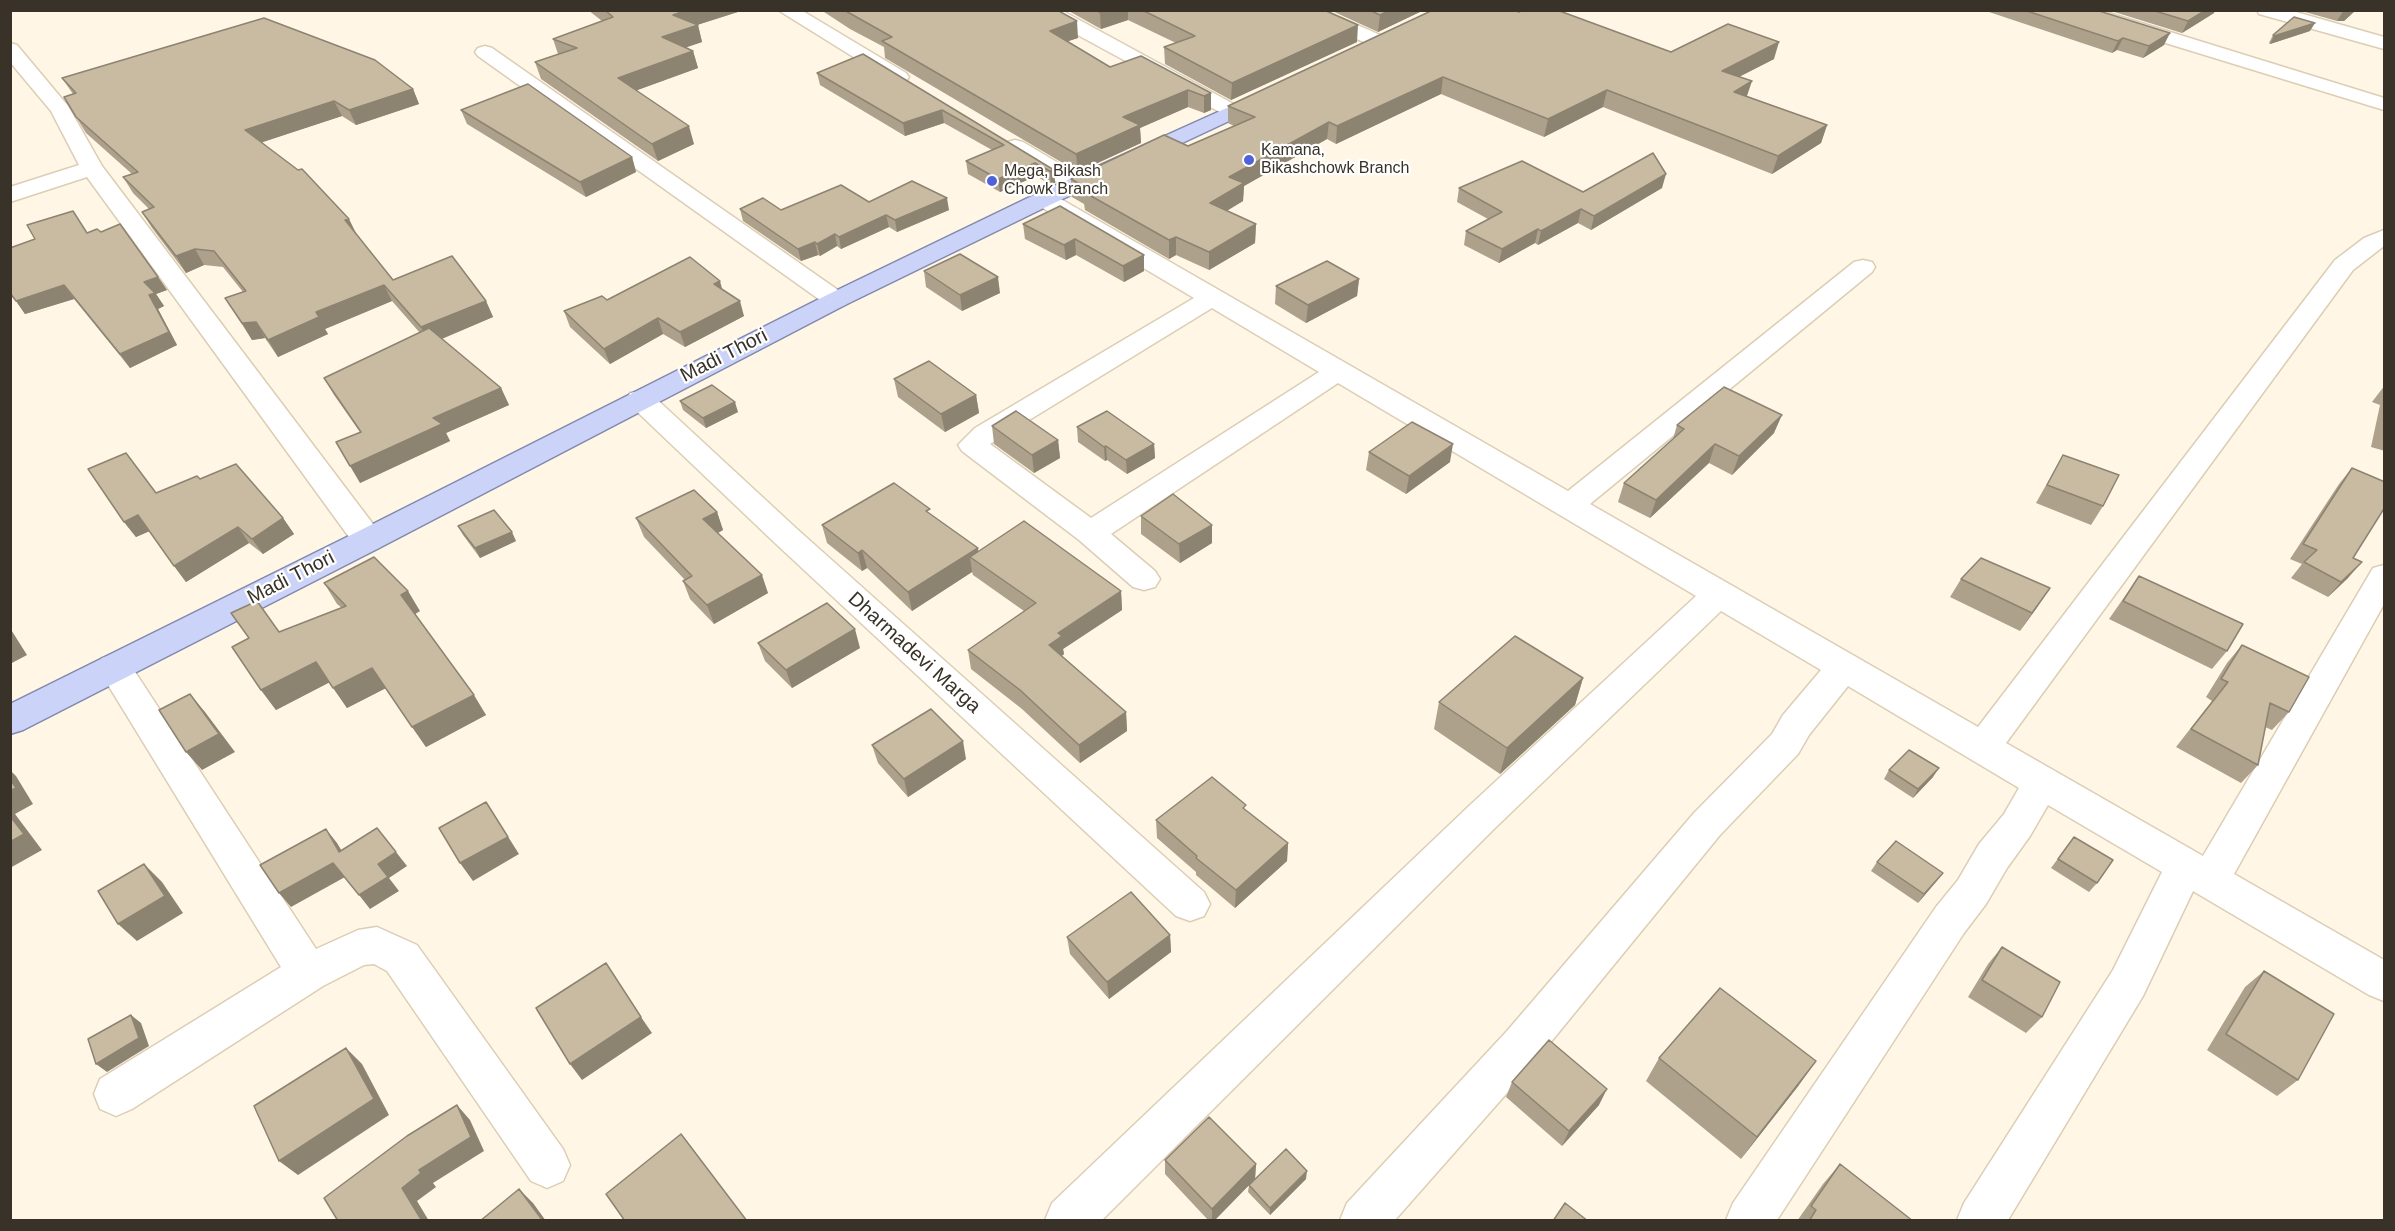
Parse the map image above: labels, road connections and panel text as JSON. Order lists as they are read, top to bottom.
{
  "streets": {
    "main road": ["Madi Thori"],
    "street": ["Dharmadevi Marga"]
  },
  "crossings": [
    ["Madi Thori", "Dharmadevi Marga"]
  ],
  "places": ["Kamana, Bikashchowk Branch", "Mega, Bikash Chowk Branch"]
}
